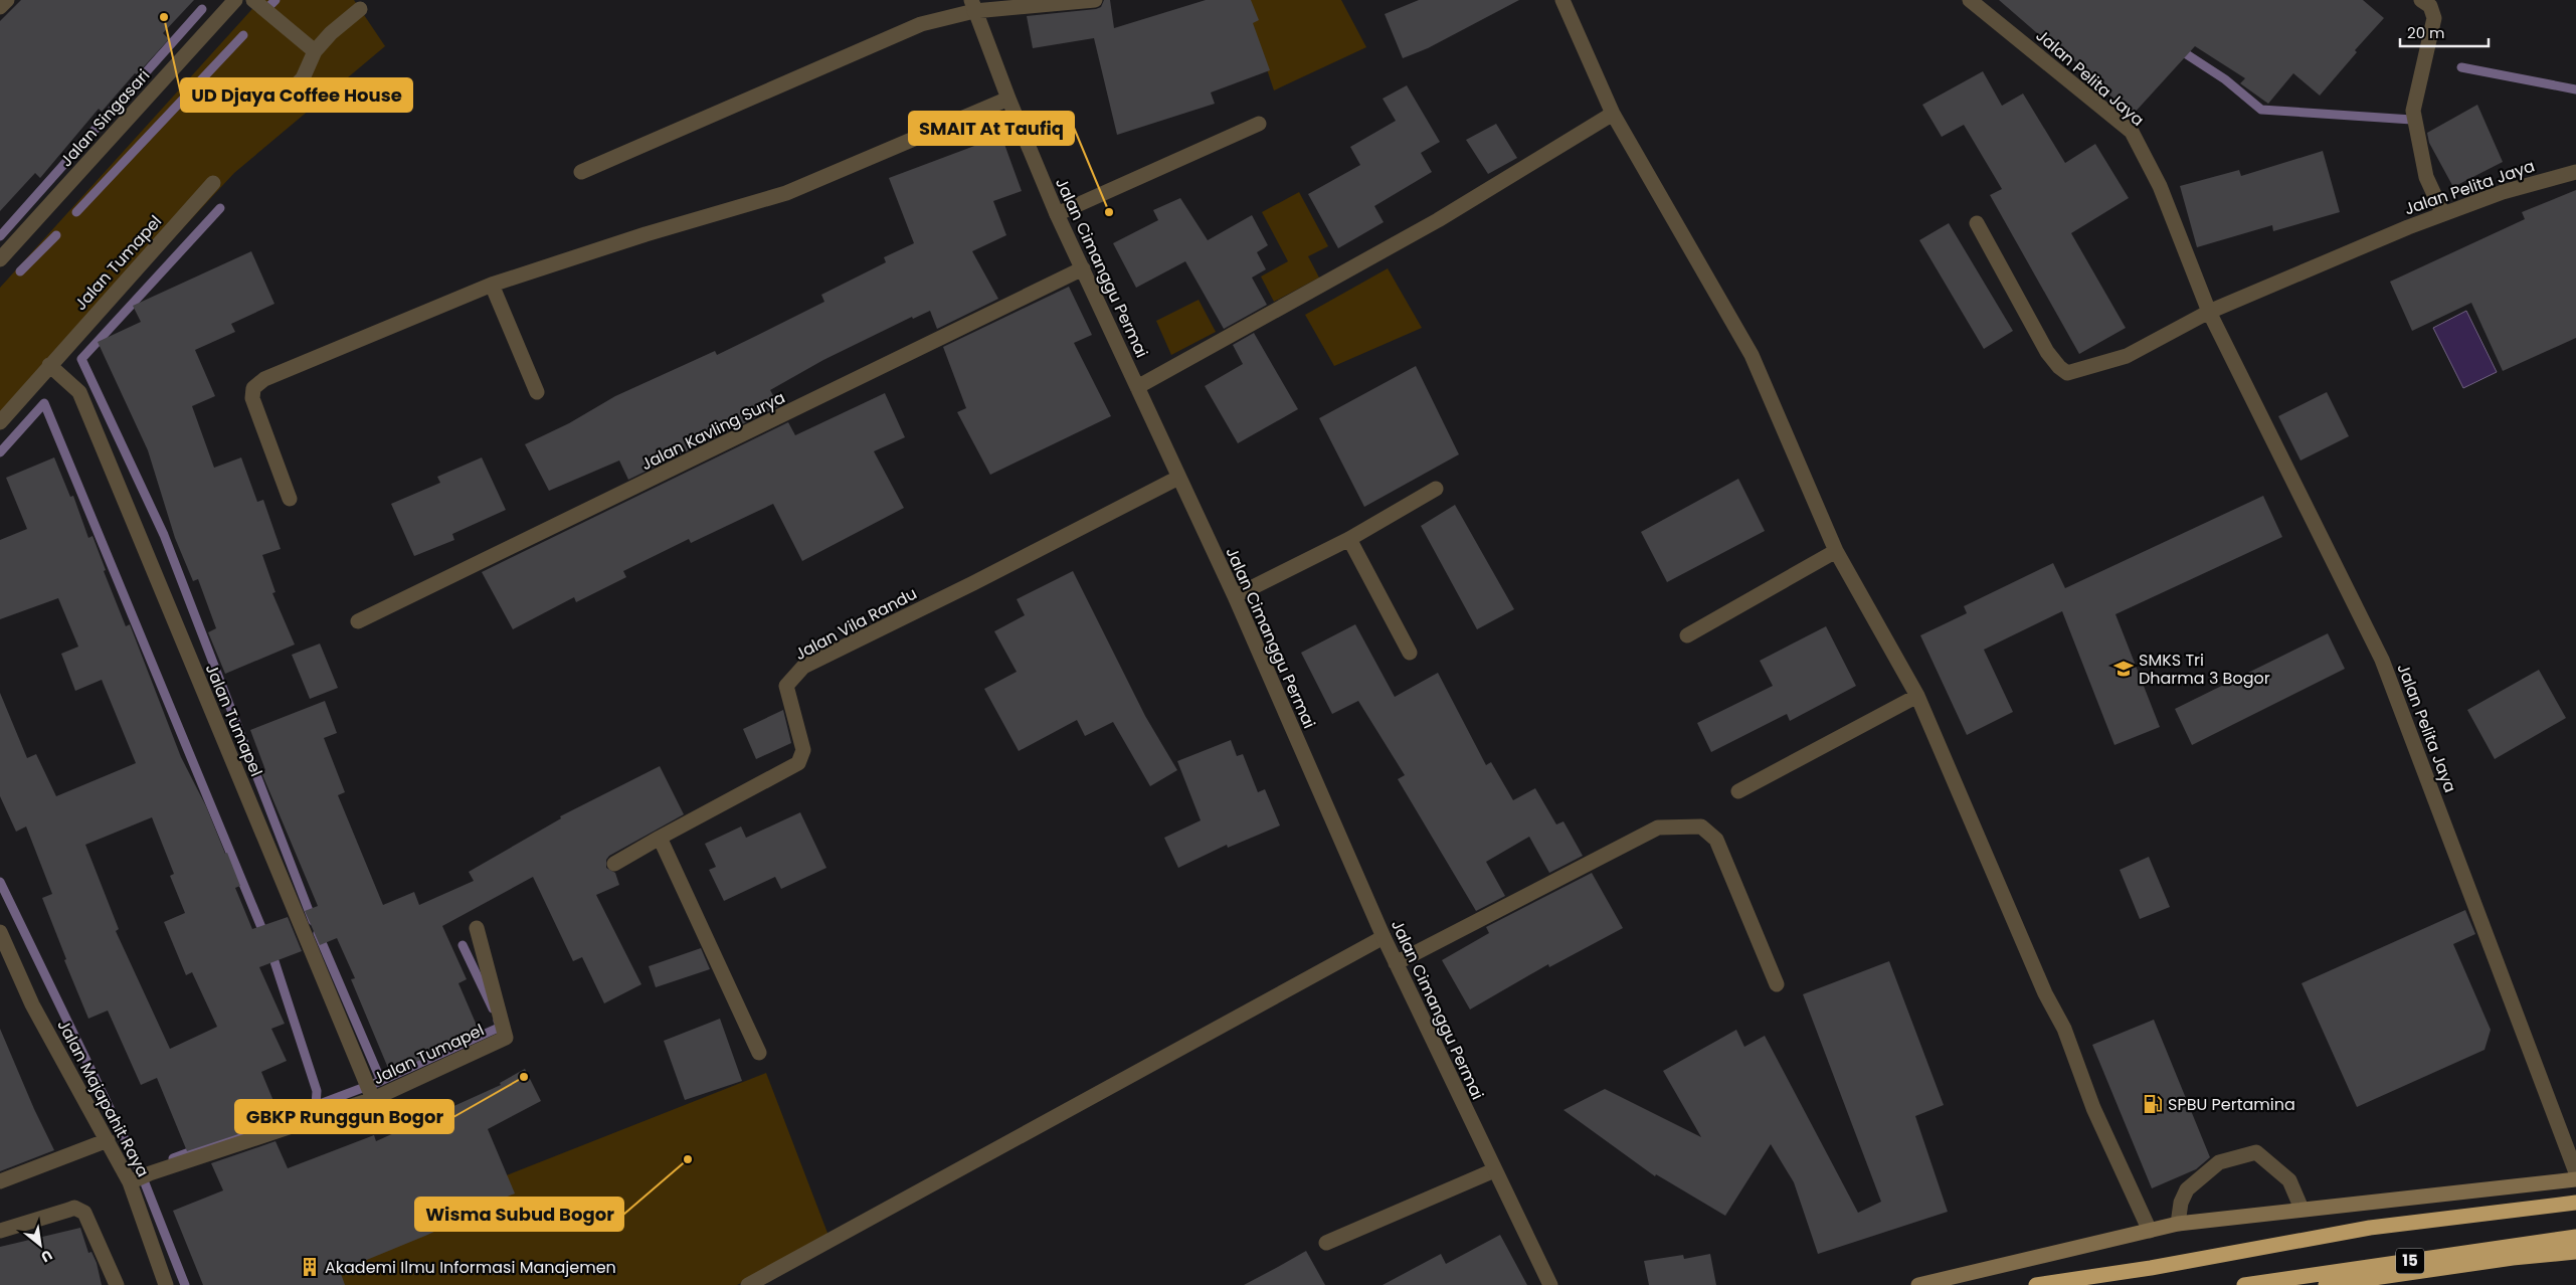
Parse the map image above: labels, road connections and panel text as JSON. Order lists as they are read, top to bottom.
{
  "streets": {
    "highway": ["15"],
    "street": [
      "Jalan Pelita Jaya",
      "Jalan Singasari",
      "Jalan Tumapel",
      "Jalan Cimanggu Permai",
      "Jalan Kavling Surya",
      "Jalan Vila Randu",
      "Jalan Majapahit Raya"
    ]
  },
  "crossings": [
    ["Jalan Tumapel", "Jalan Majapahit Raya"],
    ["Jalan Cimanggu Permai", "Jalan Kavling Surya"],
    ["Jalan Cimanggu Permai", "Jalan Vila Randu"]
  ],
  "places": {
    "other": [
      "UD Djaya Coffee House",
      "SMAIT At Taufiq",
      "GBKP Runggun Bogor",
      "Wisma Subud Bogor"
    ],
    "school or university": ["SMKS Tri Dharma 3 Bogor"],
    "fuel station": ["SPBU Pertamina"],
    "building": ["Akademi Ilmu Informasi Manajemen"]
  },
  "scale_bar": "20 m",
  "north": "bottom right"
}
